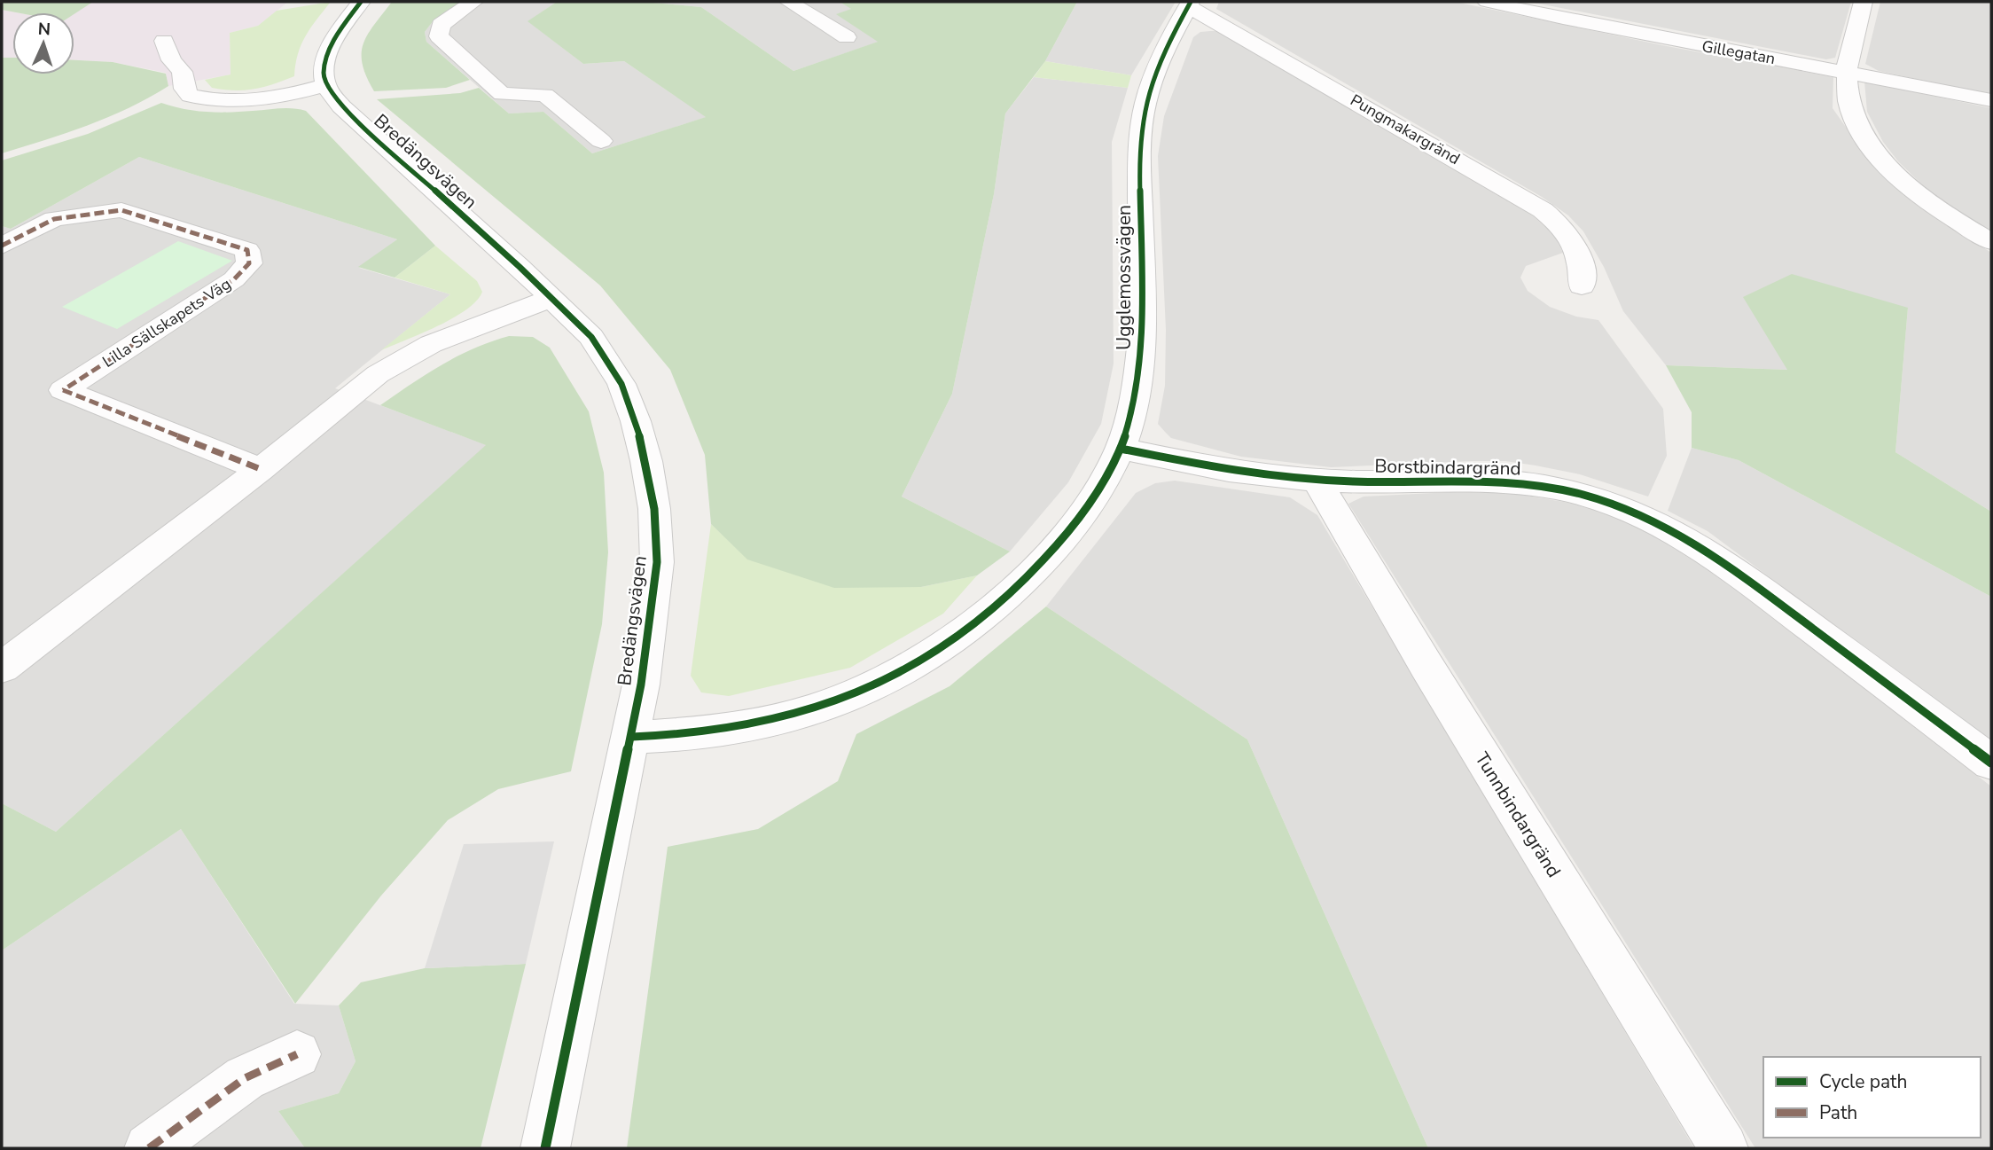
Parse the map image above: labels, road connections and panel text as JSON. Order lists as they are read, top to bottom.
{
  "streets": {
    "street": [
      "Gillegatan",
      "Pungmakargränd",
      "Bredängsvägen",
      "Ugglemossvägen",
      "Lilla Sällskapets Väg",
      "Borstbindargränd",
      "Tunnbindargränd"
    ]
  },
  "crossings": [
    ["Pungmakargränd", "Ugglemossvägen"],
    ["Bredängsvägen", "Ugglemossvägen"],
    ["Ugglemossvägen", "Borstbindargränd"],
    ["Borstbindargränd", "Tunnbindargränd"]
  ],
  "legend": ["Cycle path", "Path"],
  "north": "top"
}
